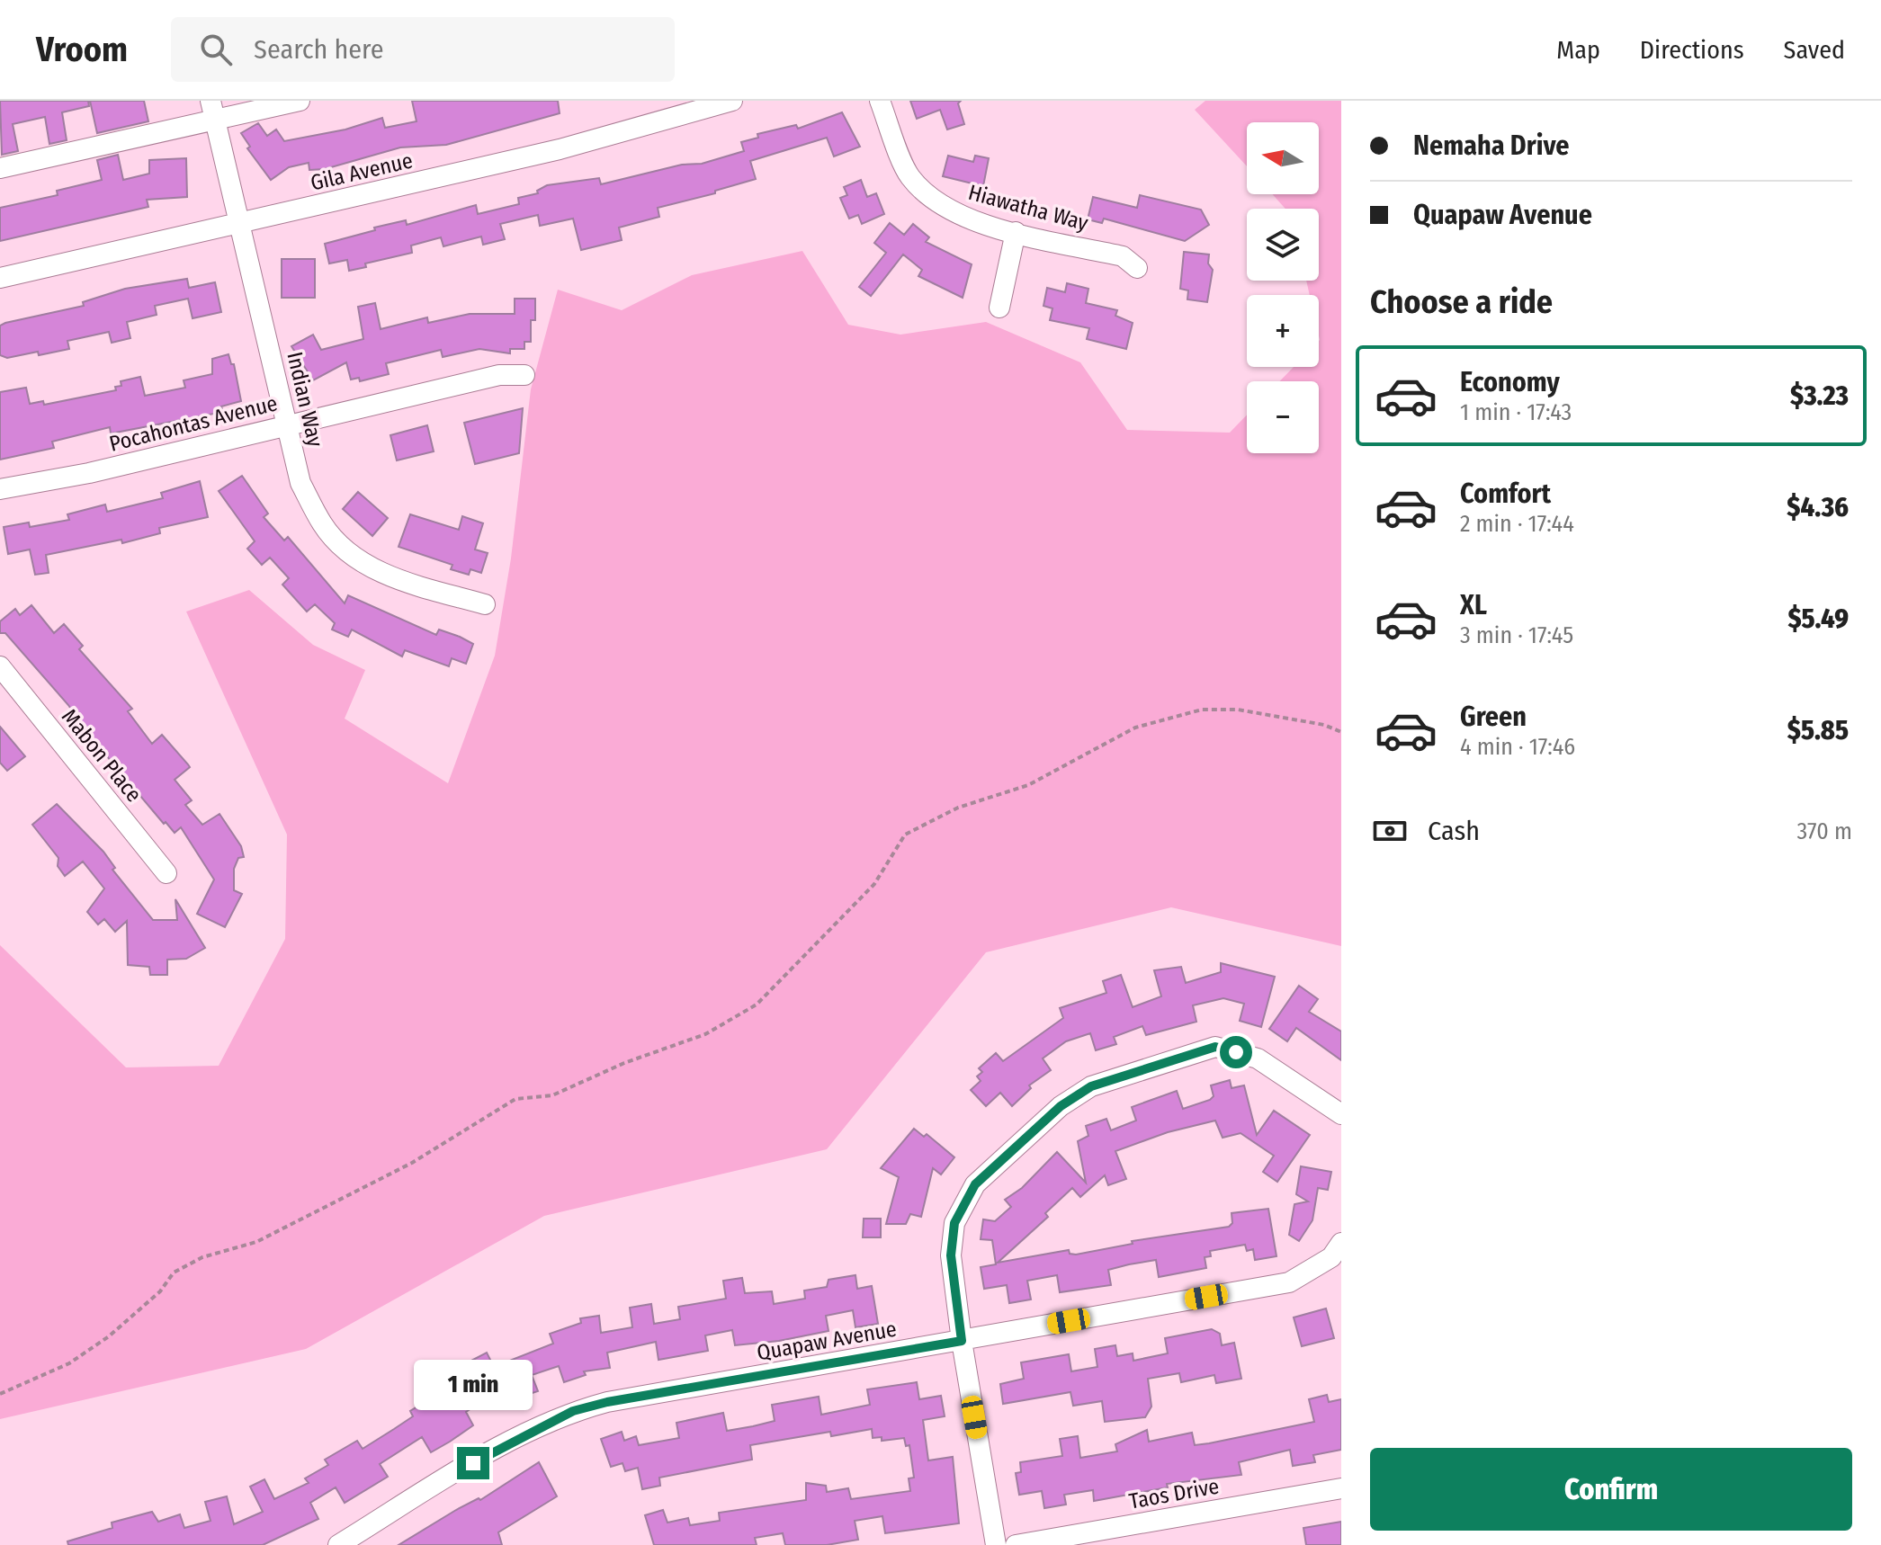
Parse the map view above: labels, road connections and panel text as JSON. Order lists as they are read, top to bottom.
{
  "streets": {
    "street": [
      "Gila Avenue",
      "Hiawatha Way",
      "Indian Way",
      "Pocahontas Avenue",
      "Mabon Place",
      "Quapaw Avenue",
      "Taos Drive"
    ]
  },
  "crossings": [
    ["Gila Avenue", "Indian Way"],
    ["Indian Way", "Pocahontas Avenue"]
  ],
  "north": "left",
  "page": {
    "header": "Vroom",
    "search": "Search here",
    "nav": ["Map", "Directions", "Saved"],
    "banner": ["Nemaha Drive", "Quapaw Avenue"],
    "map_buttons": ["+", "−"],
    "heading": "Choose a ride",
    "list": [
      {
        "name": "Economy",
        "note": "1 min · 17:43",
        "value": "$3.23"
      },
      {
        "name": "Comfort",
        "note": "2 min · 17:44",
        "value": "$4.36"
      },
      {
        "name": "XL",
        "note": "3 min · 17:45",
        "value": "$5.49"
      },
      {
        "name": "Green",
        "note": "4 min · 17:46",
        "value": "$5.85"
      }
    ],
    "pay": ["Cash", "370 m"],
    "bubble": "1 min",
    "buttons": "Confirm"
  }
}
